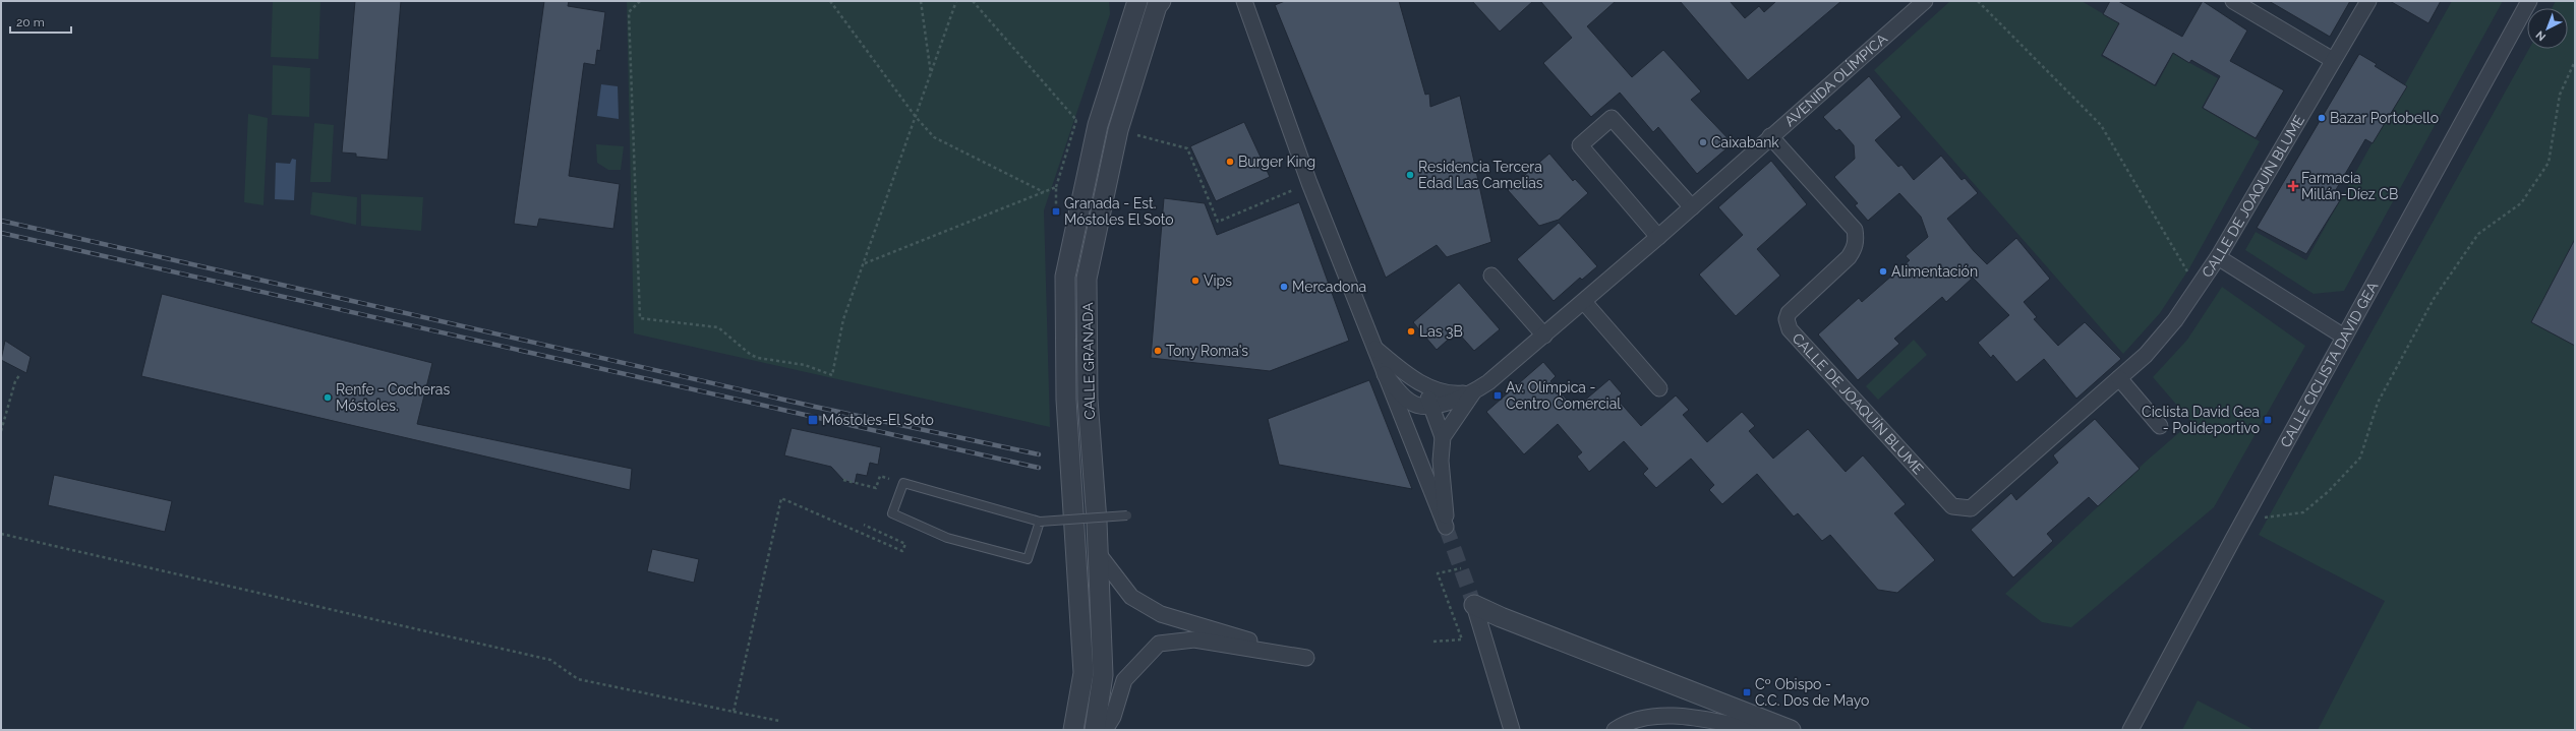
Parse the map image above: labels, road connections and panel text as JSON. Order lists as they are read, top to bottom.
{
  "streets": {
    "street": [
      "AVENIDA OLÍMPICA",
      "CALLE DE JOAQUÍN BLUME",
      "CALLE GRANADA",
      "CALLE CICLISTA DAVID GEA"
    ]
  },
  "crossings": [
    ["AVENIDA OLÍMPICA", "CALLE DE JOAQUÍN BLUME"]
  ],
  "places": {
    "other": [
      "Bazar Portobello",
      "Caixabank",
      "Burger King",
      "Residencia Tercera Edad Las Camelias",
      "Alimentación",
      "Vips",
      "Mercadona",
      "Las 3B",
      "Tony Roma's",
      "Renfe - Cocheras Móstoles."
    ],
    "health": ["Farmacia Millán-Díez CB"],
    "transit": [
      "Granada - Est. Móstoles El Soto",
      "Av. Olímpica - Centro Comercial",
      "Móstoles-El Soto",
      "Ciclista David Gea - Polideportivo",
      "Cº Obispo - C.C. Dos de Mayo"
    ]
  },
  "scale_bar": "20 m",
  "north": "bottom left"
}
